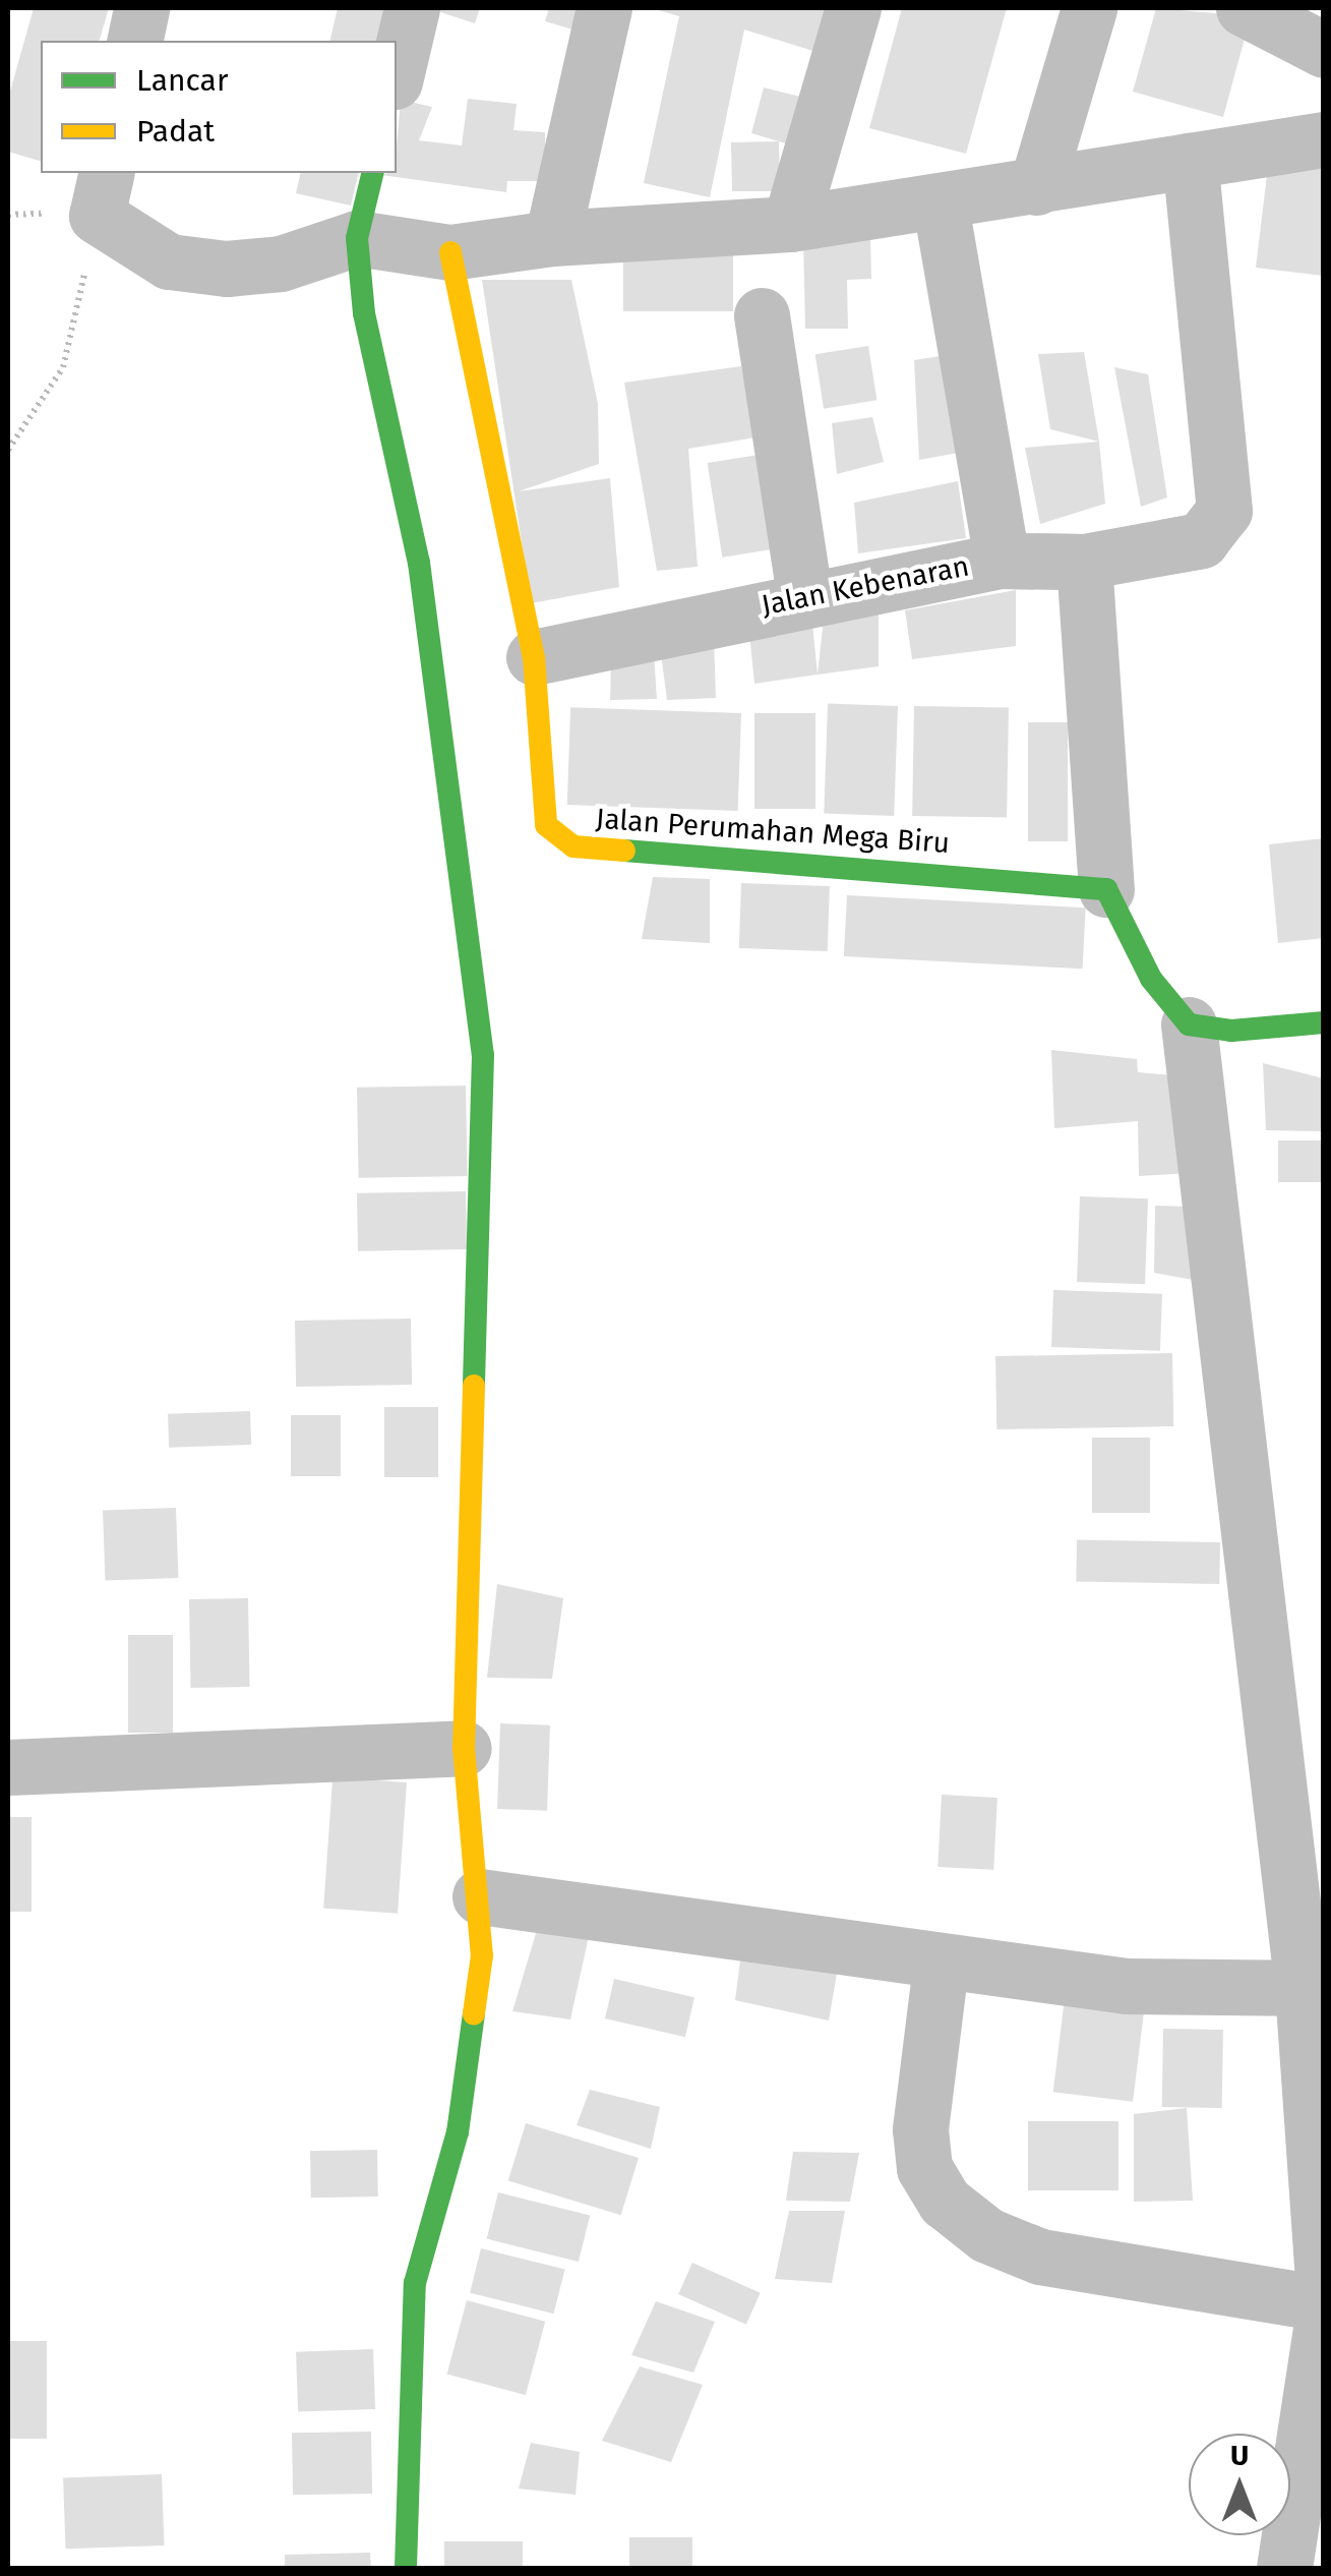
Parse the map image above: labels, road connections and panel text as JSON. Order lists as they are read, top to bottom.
{
  "streets": {
    "street": ["Jalan Kebenaran", "Jalan Perumahan Mega Biru"]
  },
  "crossings": [
    ["Jalan Kebenaran", "Jalan Perumahan Mega Biru"]
  ],
  "legend": ["Lancar", "Padat"],
  "north": "top"
}
